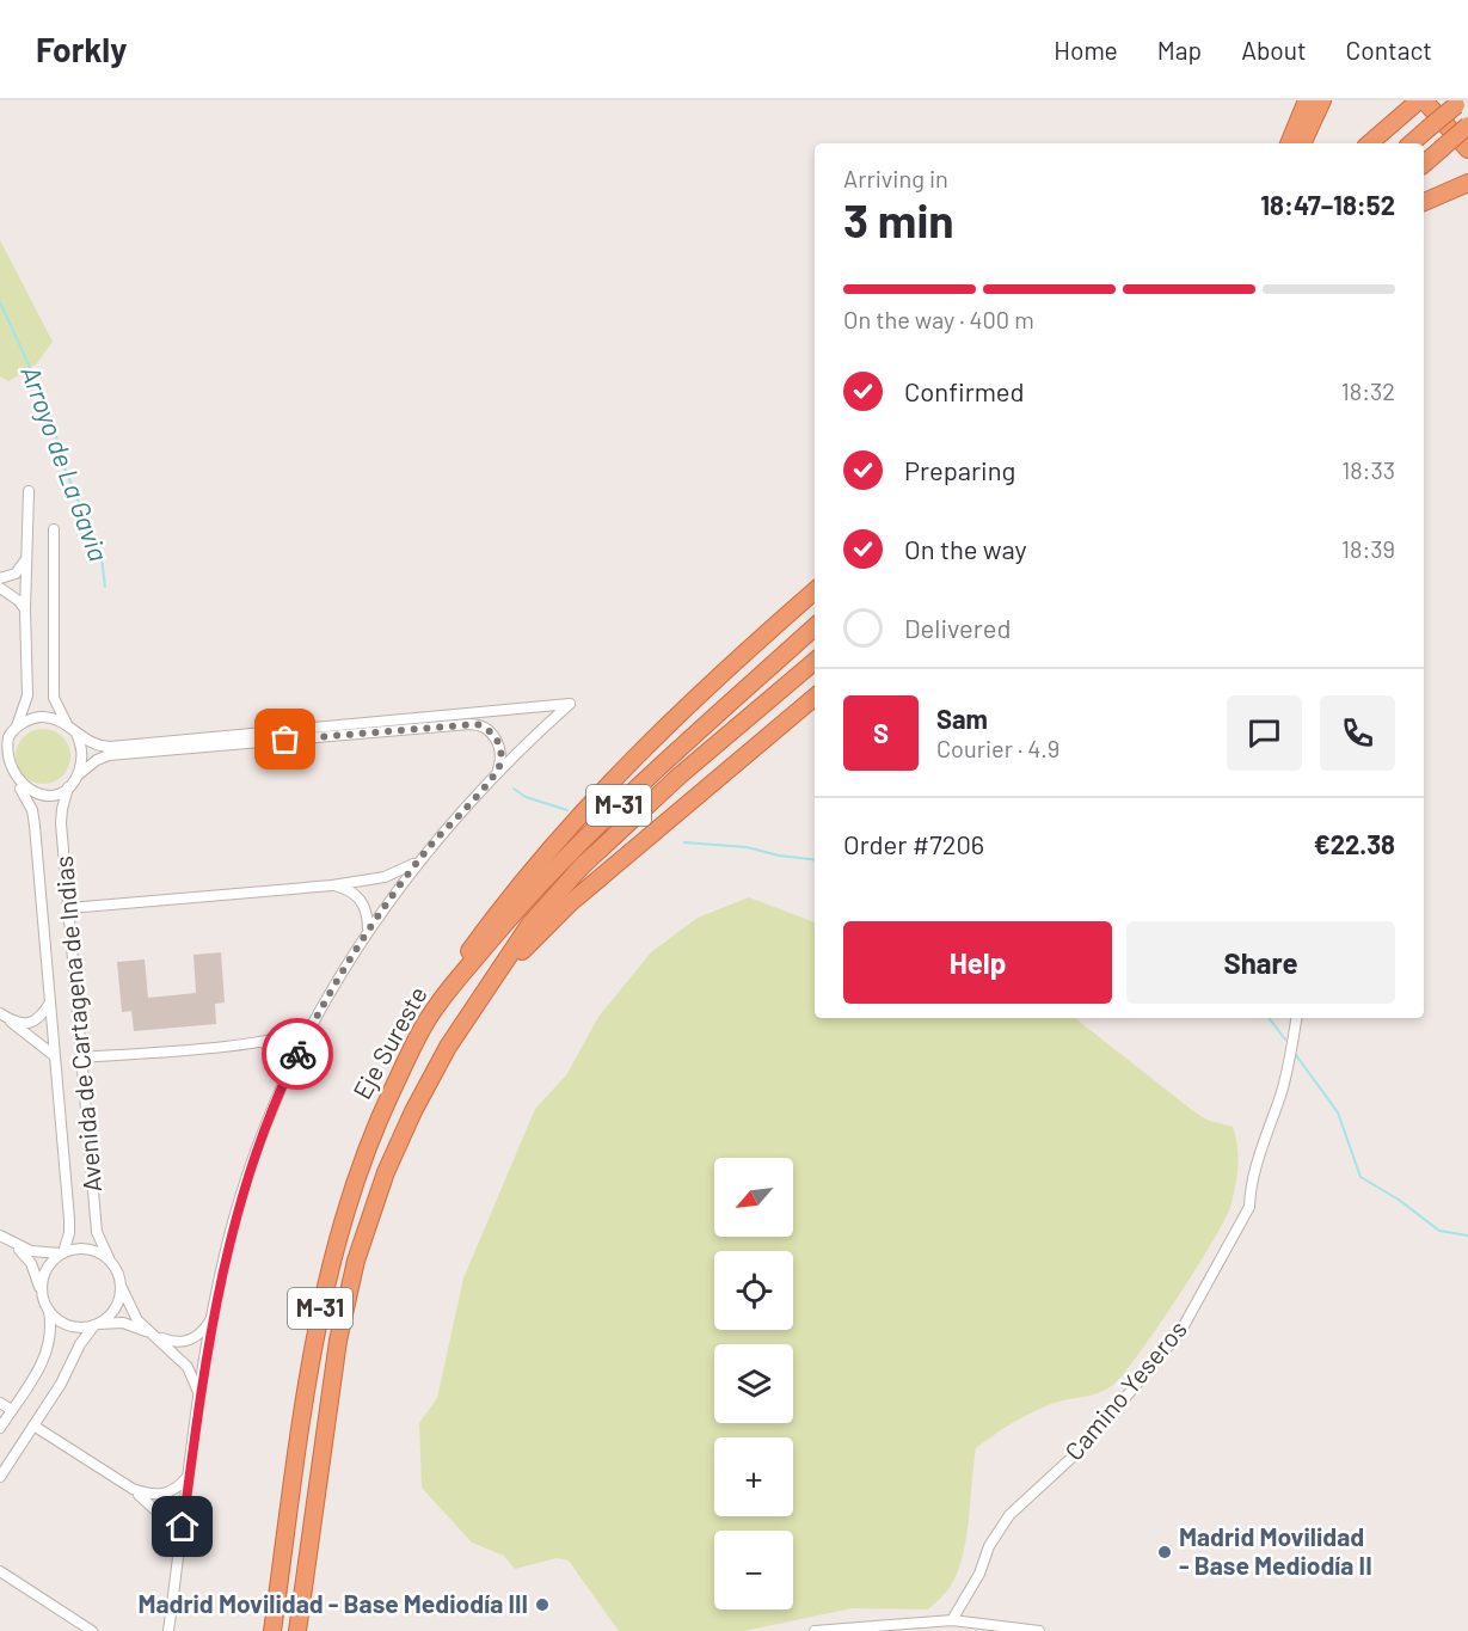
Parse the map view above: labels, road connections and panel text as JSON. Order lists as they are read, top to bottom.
{
  "streets": {
    "highway": ["M-31", "Eje Sureste"],
    "street": ["Avenida de Cartagena de Indias", "Camino Yeseros"]
  },
  "water": ["Arroyo de La Gavia"],
  "places": ["Madrid Movilidad - Base Mediodía II", "Madrid Movilidad - Base Mediodía III"],
  "north": "bottom left",
  "page": {
    "header": "Forkly",
    "nav": [
      "Home",
      "Map",
      "About",
      "Contact"
    ],
    "heading": ["3 min", "Arriving in", "18:47–18:52"],
    "panel": [
      "Sam",
      "Courier · 4.9",
      "Order #7206",
      "€22.38"
    ],
    "bar": "On the way · 400 m",
    "list": [
      ["Confirmed", "18:32"],
      ["Preparing", "18:33"],
      ["On the way", "18:39"],
      "Delivered"
    ],
    "round": "S",
    "buttons": ["Help", "Share"],
    "map_buttons": ["+", "−"]
  }
}
